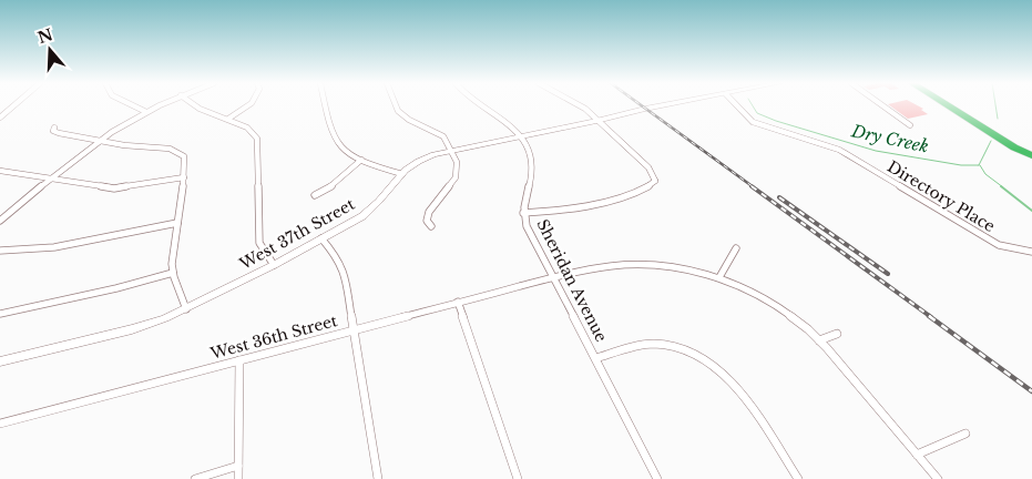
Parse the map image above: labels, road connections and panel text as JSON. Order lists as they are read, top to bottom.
{
  "streets": {
    "street": [
      "Directory Place",
      "West 37th Street",
      "Sheridan Avenue",
      "West 36th Street"
    ]
  },
  "crossings": [
    ["West 37th Street", "Sheridan Avenue"],
    ["Sheridan Avenue", "West 36th Street"]
  ],
  "water": ["Dry Creek"],
  "north": "top"
}
